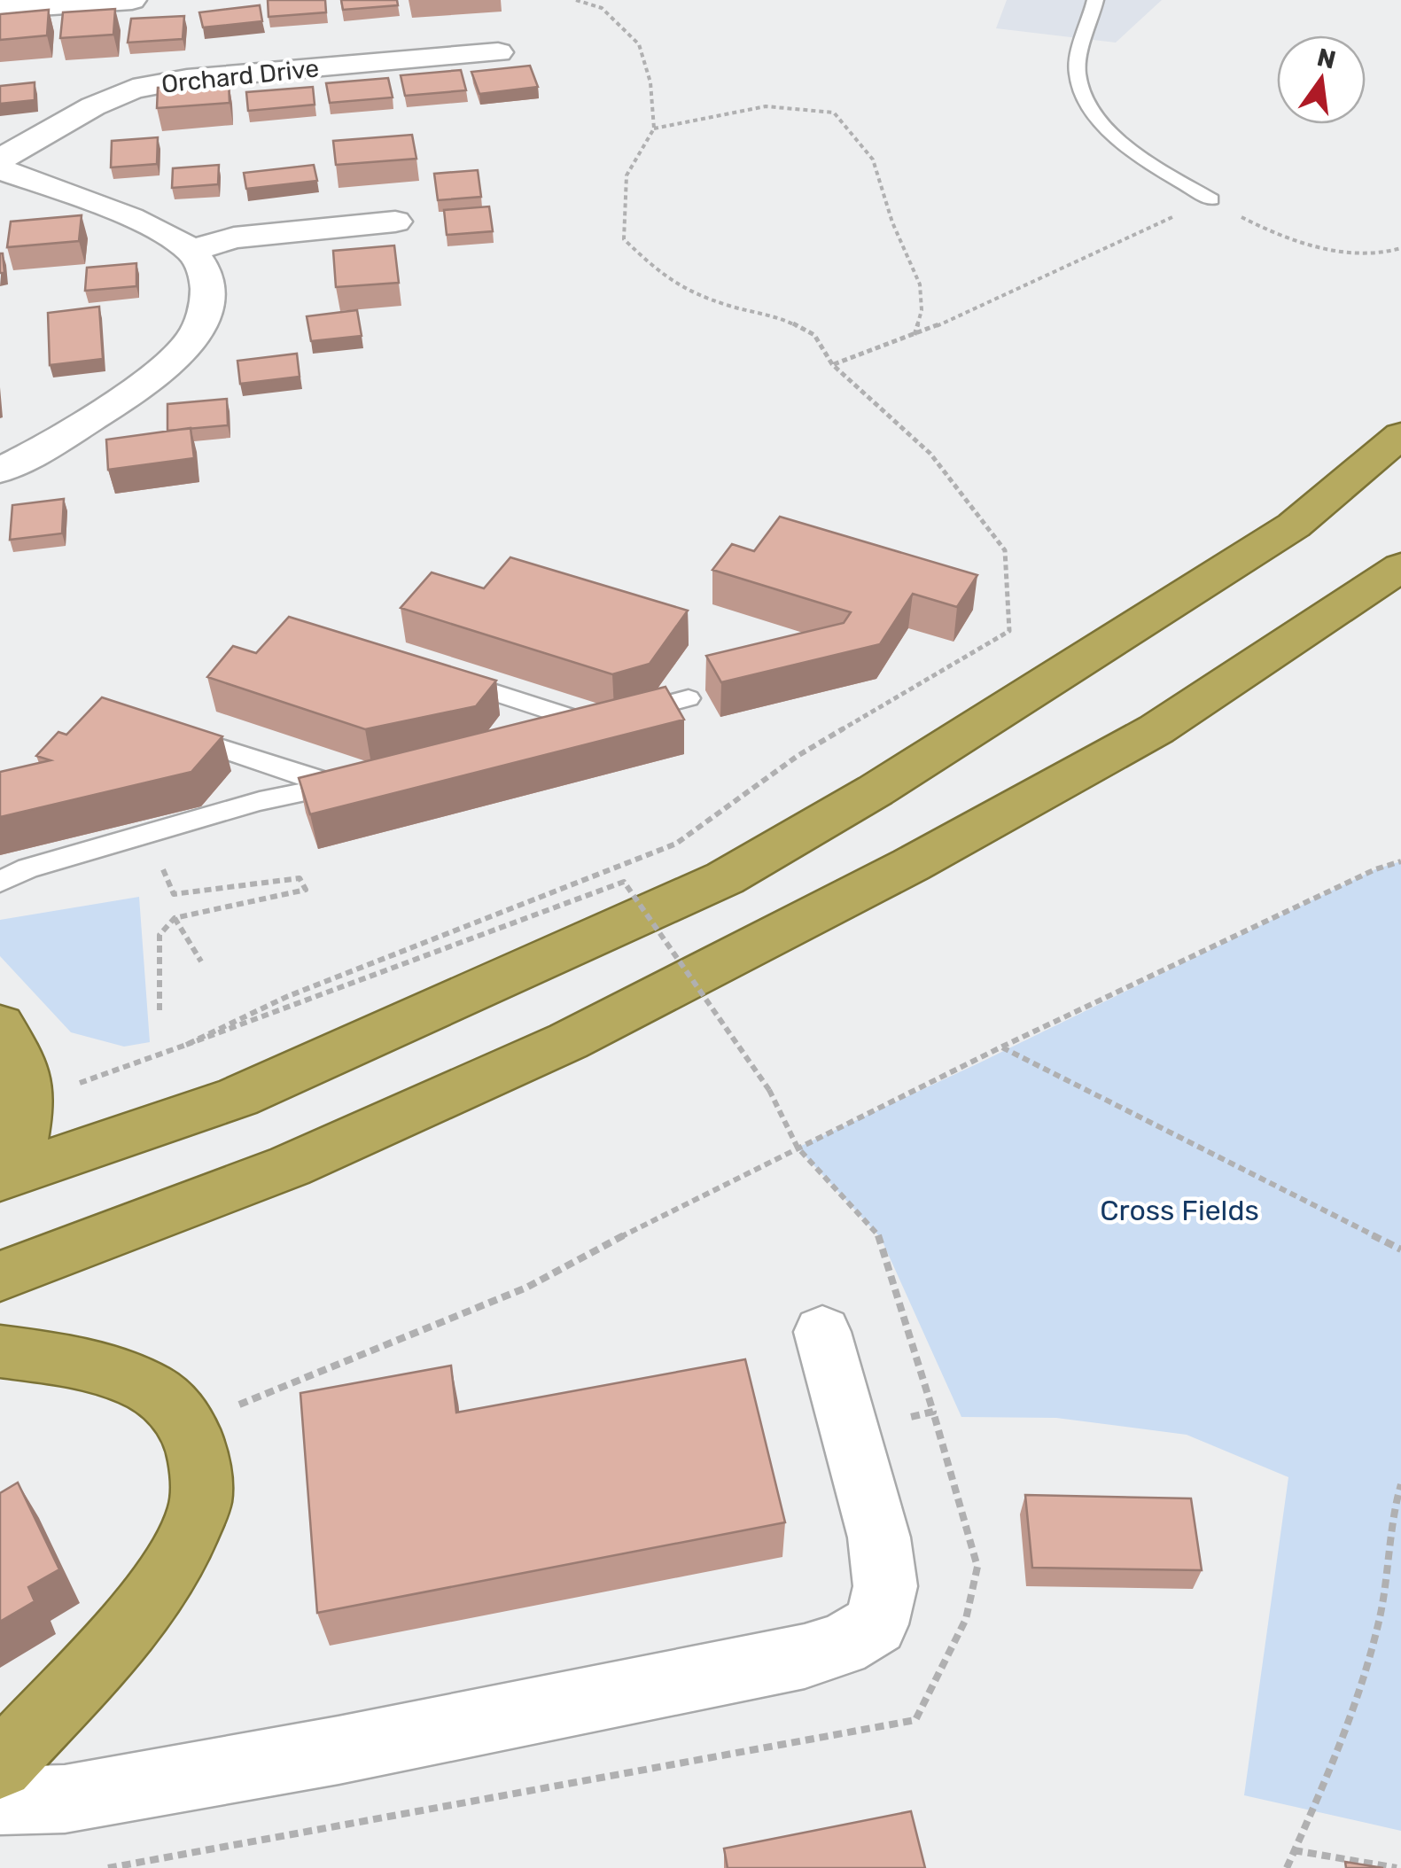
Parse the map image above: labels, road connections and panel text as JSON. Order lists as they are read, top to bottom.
{
  "streets": {
    "street": ["Orchard Drive"]
  },
  "parks": ["Cross Fields"],
  "north": "top"
}
